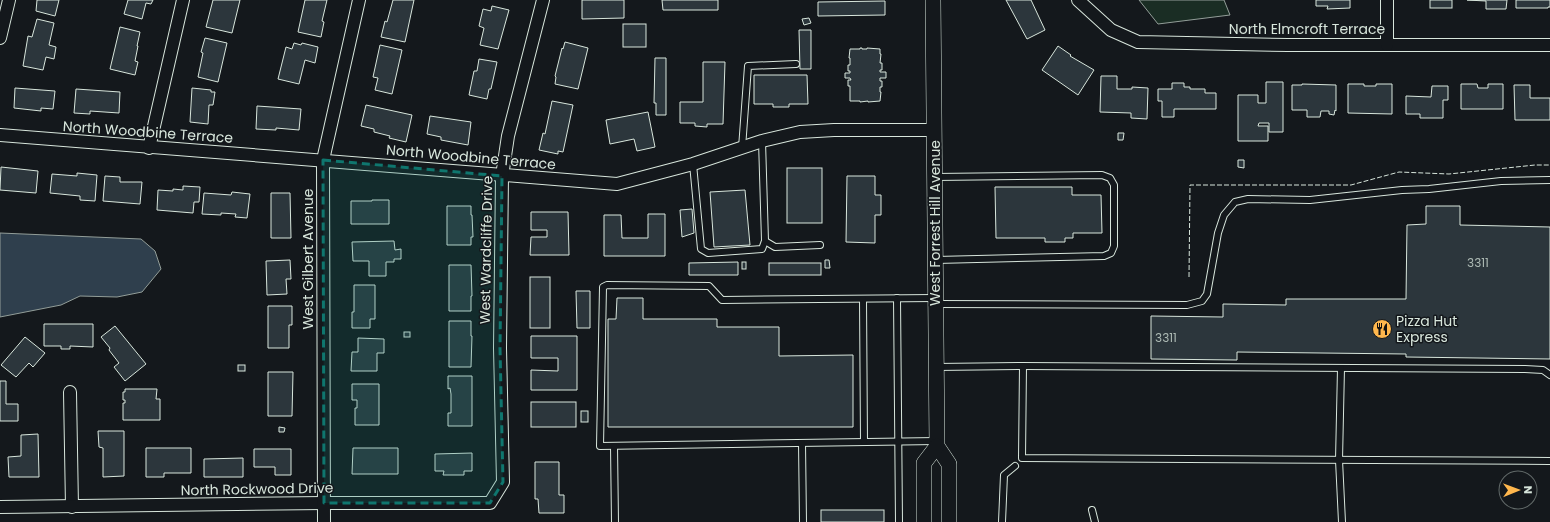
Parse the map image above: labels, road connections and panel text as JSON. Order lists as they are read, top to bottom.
{
  "streets": {
    "street": [
      "North Elmcroft Terrace",
      "North Woodbine Terrace",
      "West Forrest Hill Avenue",
      "West Wardcliffe Drive",
      "West Gilbert Avenue",
      "North Rockwood Drive"
    ]
  },
  "crossings": [
    ["North Woodbine Terrace", "West Forrest Hill Avenue"],
    ["North Woodbine Terrace", "West Wardcliffe Drive"],
    ["North Woodbine Terrace", "West Gilbert Avenue"],
    ["West Wardcliffe Drive", "North Rockwood Drive"],
    ["West Gilbert Avenue", "North Rockwood Drive"]
  ],
  "places": {
    "restaurant": ["Pizza Hut Express"]
  },
  "house_numbers": ["3311", "3311"],
  "north": "right"
}
